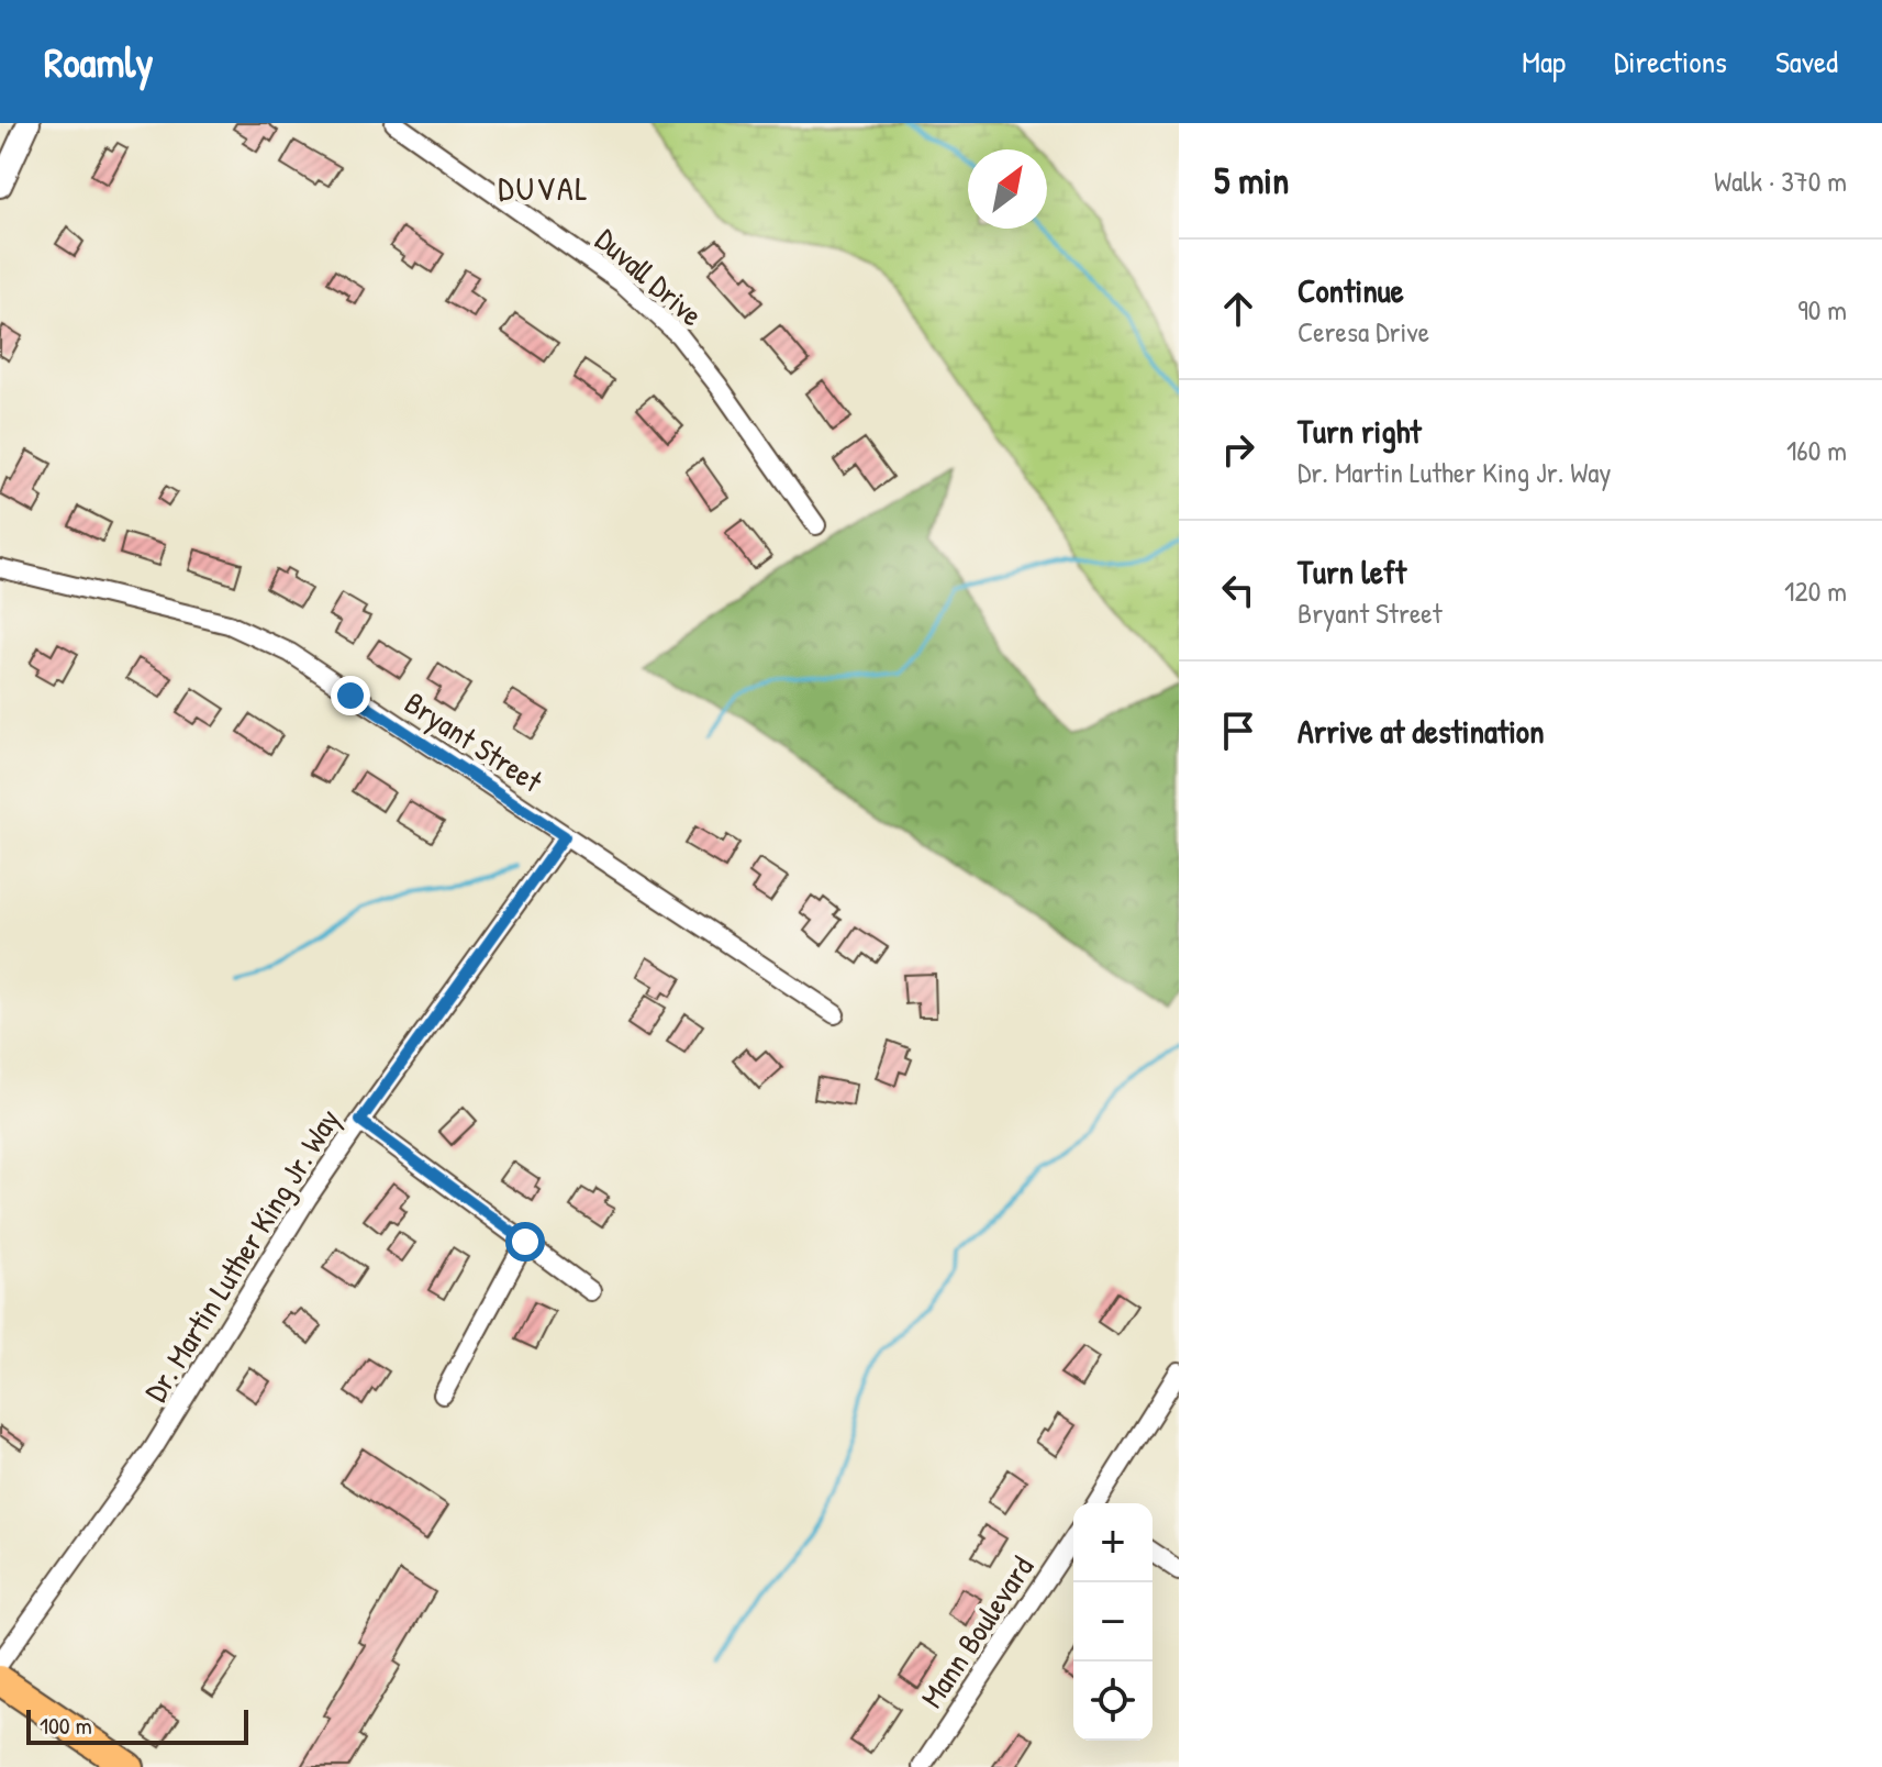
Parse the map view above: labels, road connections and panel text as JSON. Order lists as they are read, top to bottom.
{
  "streets": {
    "street": [
      "Duvall Drive",
      "Bryant Street",
      "Dr. Martin Luther King Jr. Way",
      "Mann Boulevard"
    ]
  },
  "crossings": [
    ["Bryant Street", "Dr. Martin Luther King Jr. Way"]
  ],
  "districts": ["DUVAL"],
  "scale_bar": "100 m",
  "north": "top right",
  "page": {
    "header": "Roamly",
    "nav": ["Map", "Directions", "Saved"],
    "heading": ["5 min", "Walk · 370 m"],
    "list": [
      ["Continue", "Ceresa Drive", "90 m"],
      ["Turn right", "Dr. Martin Luther King Jr. Way", "160 m"],
      ["Turn left", "Bryant Street", "120 m"],
      "Arrive at destination"
    ],
    "map_buttons": ["+", "−"],
    "scale": "100 m"
  }
}
